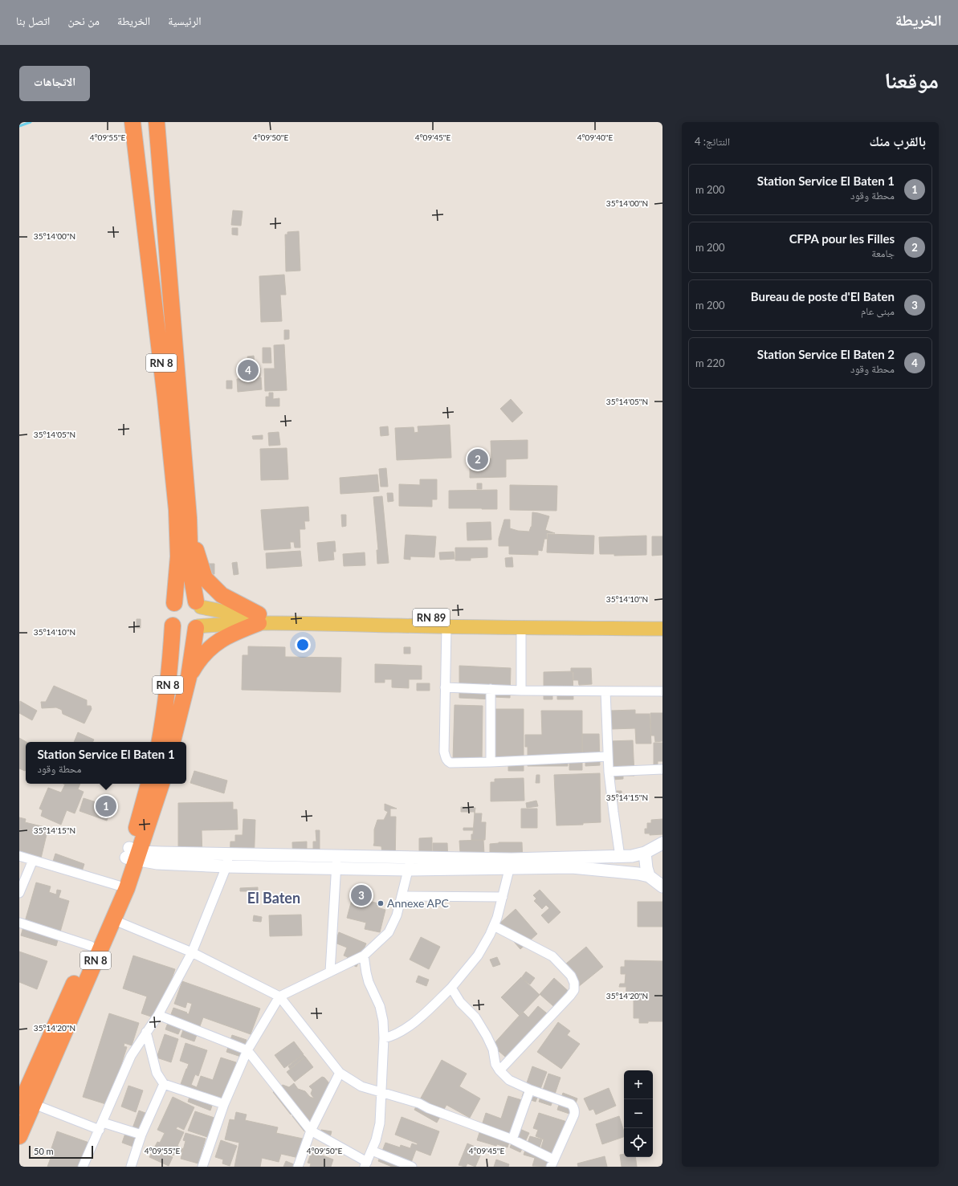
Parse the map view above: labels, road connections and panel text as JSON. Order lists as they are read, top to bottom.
{
  "streets": {
    "highway": ["RN 8"],
    "main road": ["RN 89"]
  },
  "crossings": [
    ["RN 8", "RN 89"]
  ],
  "districts": ["El Baten"],
  "places": ["Annexe APC"],
  "scale_bar": "50 m",
  "page": {
    "header": "الخريطة",
    "nav": [
      "الرئيسية",
      "الخريطة",
      "من نحن",
      "اتصل بنا"
    ],
    "title": "موقعنا",
    "buttons": "الاتجاهات",
    "heading": ["بالقرب منك", "النتائج: 4"],
    "list": [
      {
        "mark": "1",
        "name": "Station Service El Baten 1",
        "note": "محطة وقود",
        "value": "200 m"
      },
      {
        "mark": "2",
        "name": "CFPA pour les Filles",
        "note": "جامعة",
        "value": "200 m"
      },
      {
        "mark": "3",
        "name": "Bureau de poste d'El Baten",
        "note": "مبنى عام",
        "value": "200 m"
      },
      {
        "mark": "4",
        "name": "Station Service El Baten 2",
        "note": "محطة وقود",
        "value": "220 m"
      }
    ],
    "pins": [
      "4",
      "2",
      "1",
      "3"
    ],
    "popup": ["Station Service El Baten 1", "محطة وقود"],
    "map_buttons": ["+", "−"],
    "scale": "50 m"
  },
  "coordinates": [
    "4°09'55\"E",
    "4°09'50\"E",
    "4°09'45\"E",
    "4°09'40\"E",
    "35°14'00\"N",
    "35°14'05\"N",
    "35°14'10\"N",
    "35°14'15\"N",
    "35°14'20\"N"
  ]
}
